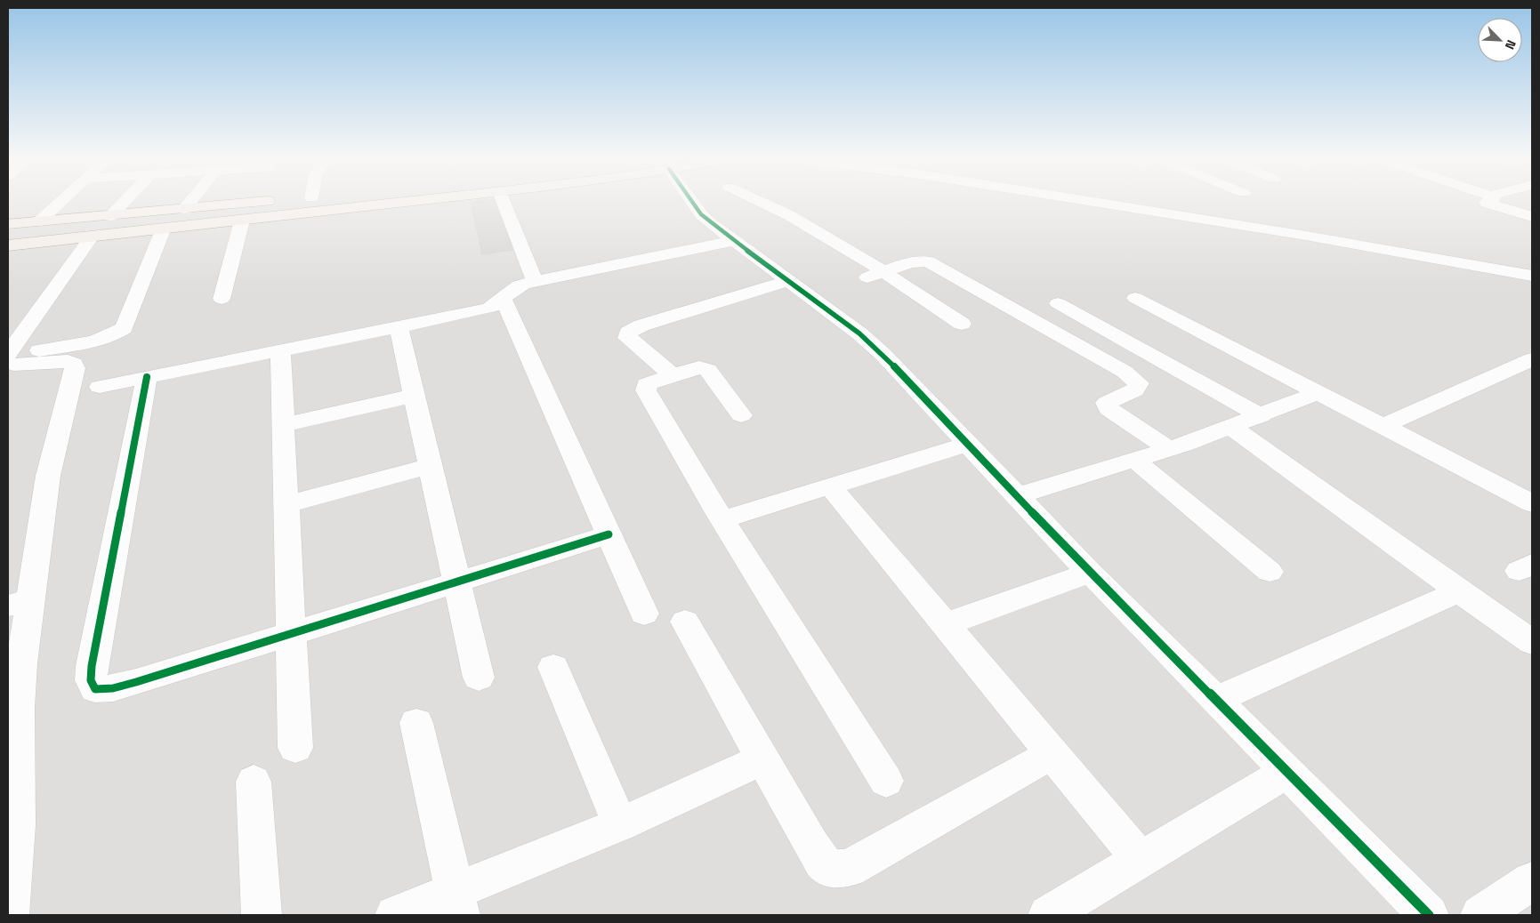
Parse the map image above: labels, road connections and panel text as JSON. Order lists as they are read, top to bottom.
{
  "north": "bottom right"
}
